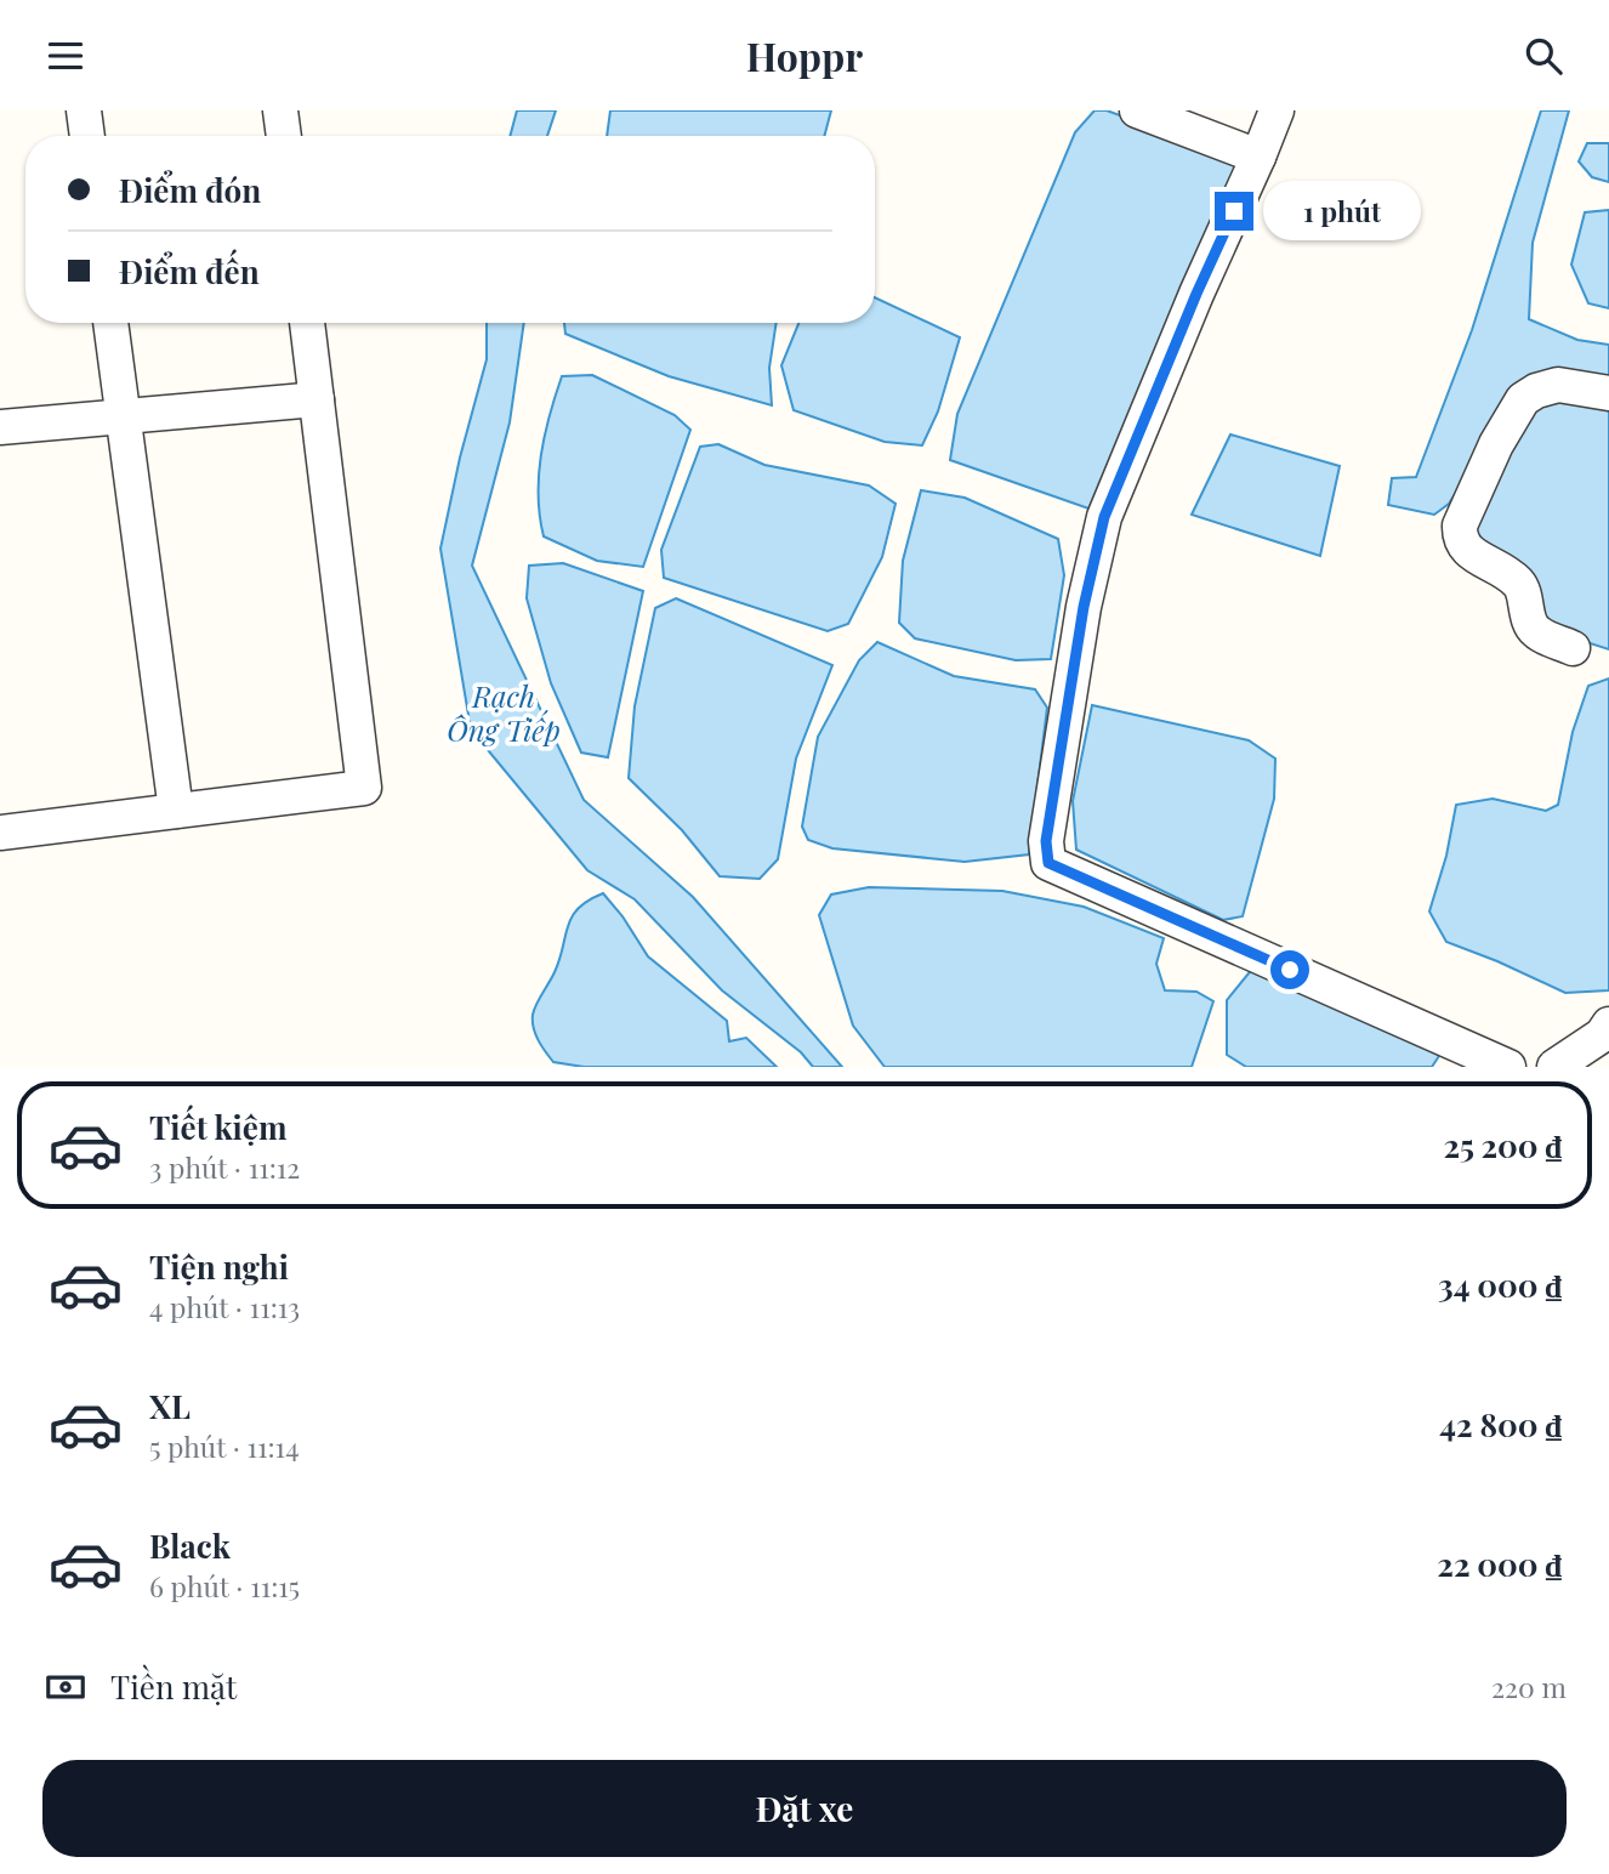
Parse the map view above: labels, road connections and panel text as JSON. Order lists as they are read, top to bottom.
{
  "water": ["Rạch Ông Tiếp"],
  "page": {
    "header": "Hoppr",
    "banner": ["Điểm đón", "Điểm đến"],
    "bubble": "1 phút",
    "list": [
      {
        "name": "Tiết kiệm",
        "note": "3 phút · 11:12",
        "value": "25 200 ₫"
      },
      {
        "name": "Tiện nghi",
        "note": "4 phút · 11:13",
        "value": "34 000 ₫"
      },
      {
        "name": "XL",
        "note": "5 phút · 11:14",
        "value": "42 800 ₫"
      },
      {
        "name": "Black",
        "note": "6 phút · 11:15",
        "value": "22 000 ₫"
      }
    ],
    "pay": ["Tiền mặt", "220 m"],
    "buttons": "Đặt xe"
  }
}
